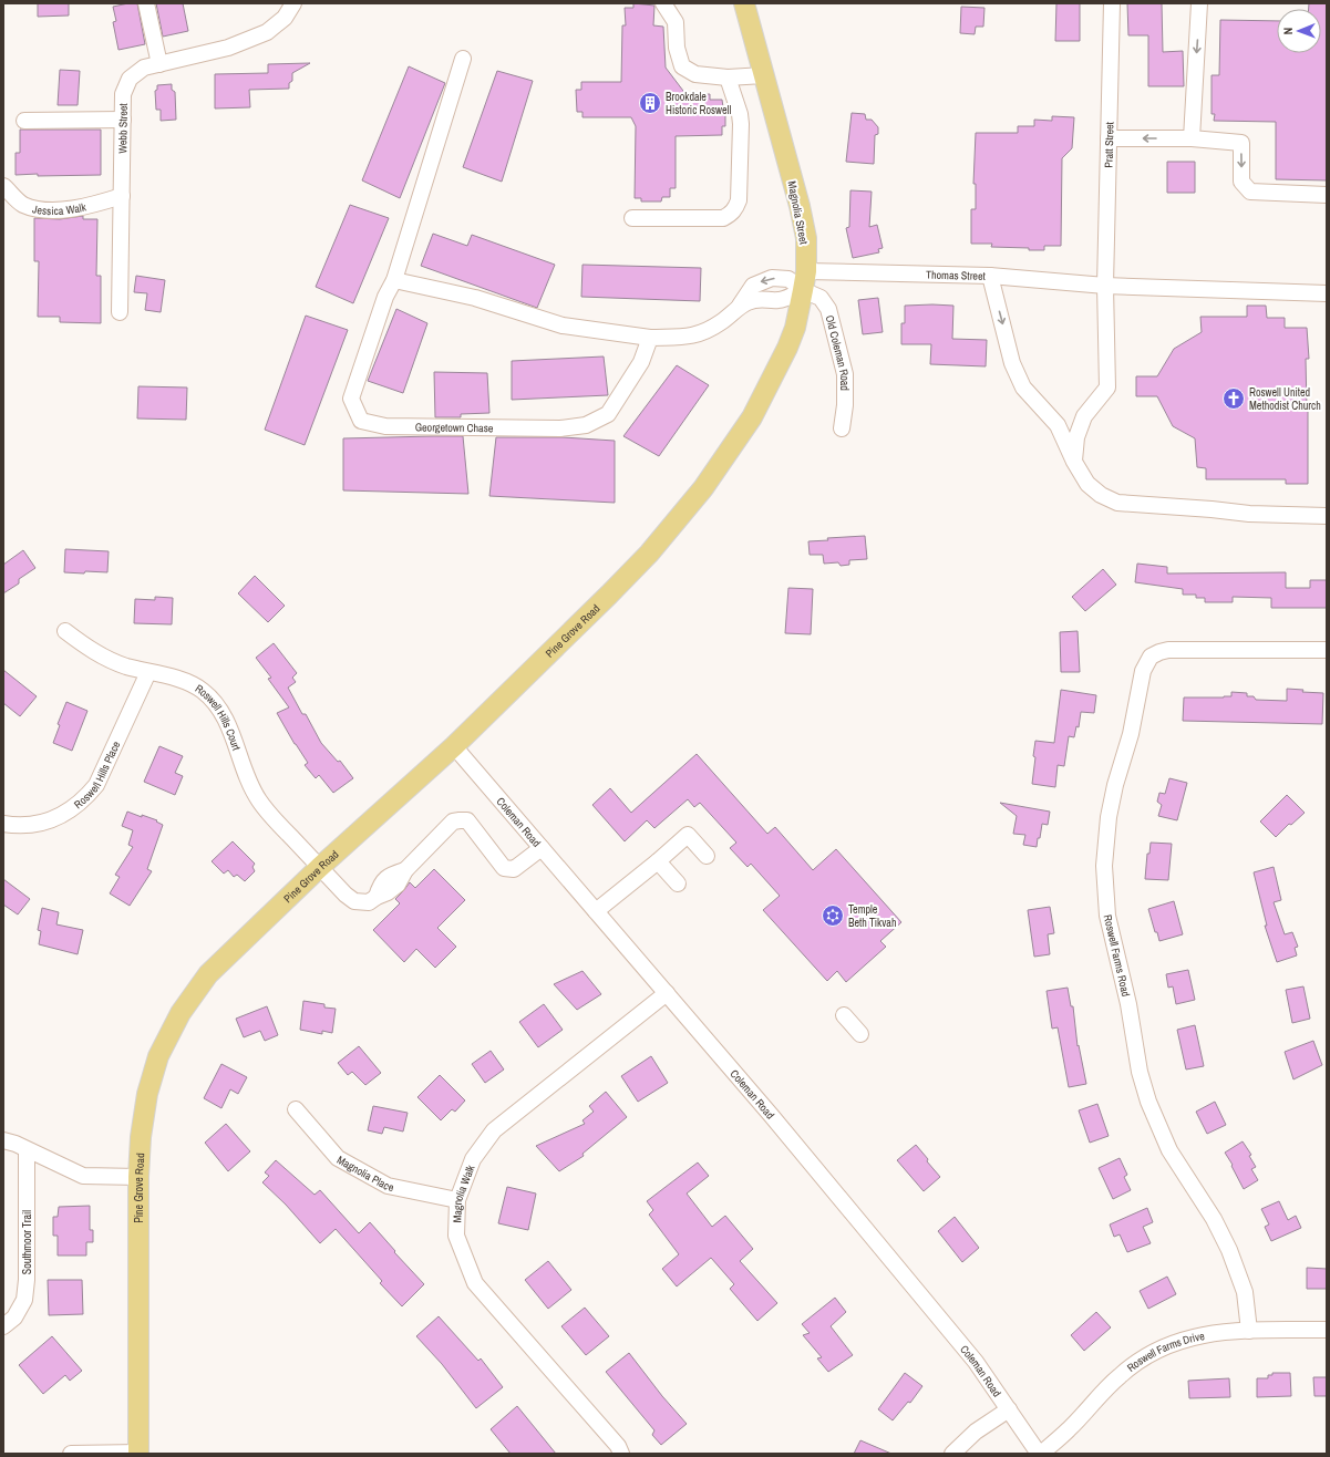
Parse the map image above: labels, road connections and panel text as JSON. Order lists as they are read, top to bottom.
{
  "streets": {
    "main road": ["Magnolia Street", "Pine Grove Road"],
    "street": [
      "Webb Street",
      "Pratt Street",
      "Jessica Walk",
      "Thomas Street",
      "Old Coleman Road",
      "Georgetown Chase",
      "Roswell Hills Court",
      "Roswell Hills Place",
      "Coleman Road",
      "Roswell Farms Road",
      "Magnolia Place",
      "Magnolia Walk",
      "Southmoor Trail",
      "Roswell Farms Drive"
    ]
  },
  "crossings": [
    ["Webb Street", "Jessica Walk"],
    ["Pratt Street", "Thomas Street"],
    ["Magnolia Street", "Thomas Street"],
    ["Magnolia Street", "Old Coleman Road"],
    ["Magnolia Street", "Pine Grove Road"],
    ["Pine Grove Road", "Roswell Hills Court"],
    ["Pine Grove Road", "Coleman Road"],
    ["Roswell Hills Court", "Roswell Hills Place"],
    ["Roswell Hills Court", "Coleman Road"],
    ["Coleman Road", "Magnolia Walk"],
    ["Coleman Road", "Roswell Farms Drive"],
    ["Roswell Farms Road", "Roswell Farms Drive"],
    ["Magnolia Place", "Magnolia Walk"]
  ],
  "places": {
    "building": ["Brookdale Historic Roswell"],
    "church": ["Roswell United Methodist Church"],
    "synagogue": ["Temple Beth Tikvah"]
  },
  "north": "left"
}
